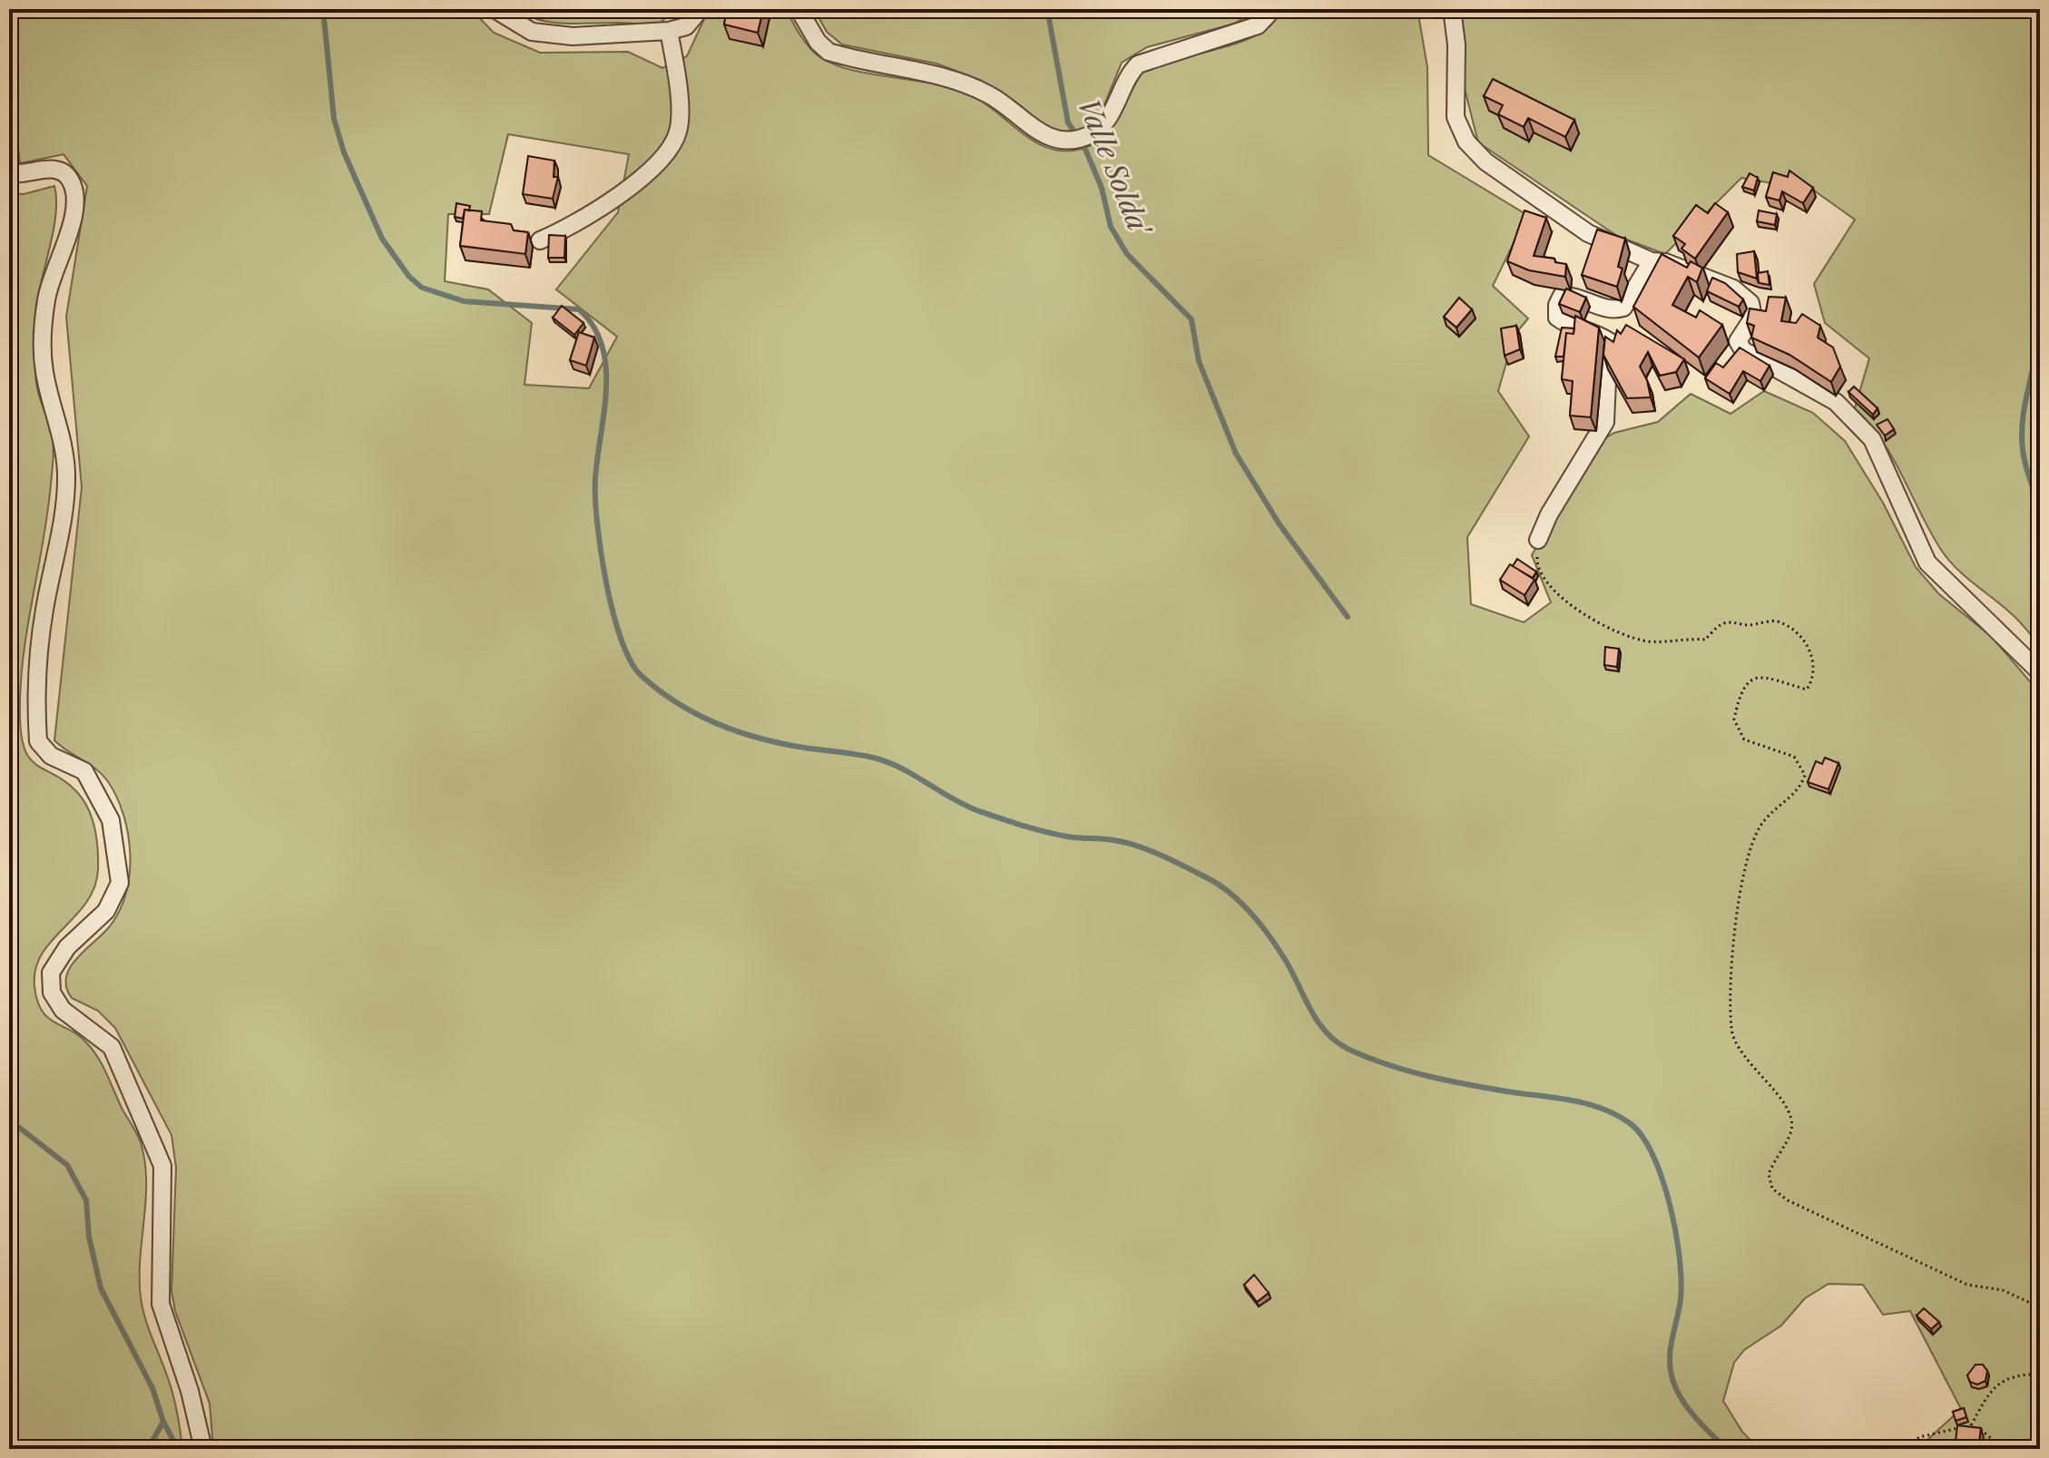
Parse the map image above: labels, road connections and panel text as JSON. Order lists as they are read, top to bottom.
{
  "water": ["Valle Solda'"]
}
